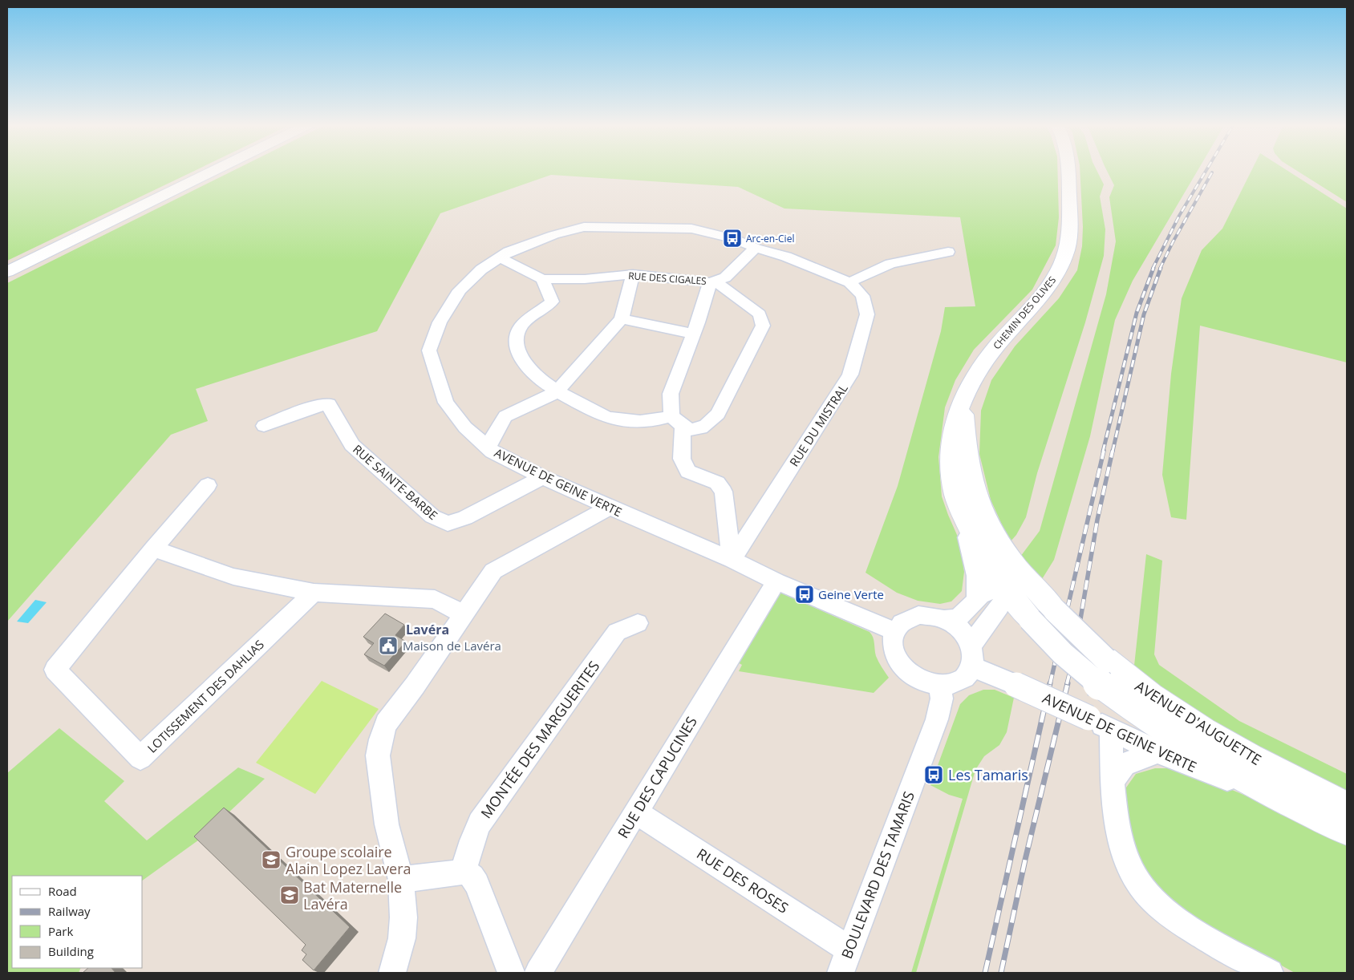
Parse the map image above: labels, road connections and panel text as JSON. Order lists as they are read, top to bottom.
{
  "streets": {
    "main road": ["CHEMIN DES OLIVES", "AVENUE D'AUGUETTE"],
    "street": [
      "RUE DES CIGALES",
      "RUE DU MISTRAL",
      "RUE SAINTE-BARBE",
      "AVENUE DE GEINE VERTE",
      "LOTISSEMENT DES DAHLIAS",
      "MONTÉE DES MARGUERITES",
      "RUE DES CAPUCINES",
      "BOULEVARD DES TAMARIS",
      "RUE DES ROSES"
    ]
  },
  "crossings": [
    ["RUE DES CIGALES", "AVENUE DE GEINE VERTE"],
    ["CHEMIN DES OLIVES", "AVENUE D'AUGUETTE"],
    ["RUE DU MISTRAL", "AVENUE DE GEINE VERTE"],
    ["RUE SAINTE-BARBE", "AVENUE DE GEINE VERTE"],
    ["AVENUE DE GEINE VERTE", "AVENUE D'AUGUETTE"],
    ["AVENUE DE GEINE VERTE", "RUE DES CAPUCINES"],
    ["AVENUE DE GEINE VERTE", "BOULEVARD DES TAMARIS"],
    ["RUE DES CAPUCINES", "RUE DES ROSES"],
    ["BOULEVARD DES TAMARIS", "RUE DES ROSES"]
  ],
  "districts": ["Lavéra"],
  "places": {
    "bus stop": ["Arc-en-Ciel", "Geine Verte", "Les Tamaris"],
    "public building": ["Maison de Lavéra"],
    "school or university": ["Groupe scolaire Alain Lopez Lavera", "Bat Maternelle Lavéra"]
  },
  "legend": [
    "Road",
    "Railway",
    "Park",
    "Building"
  ]
}
